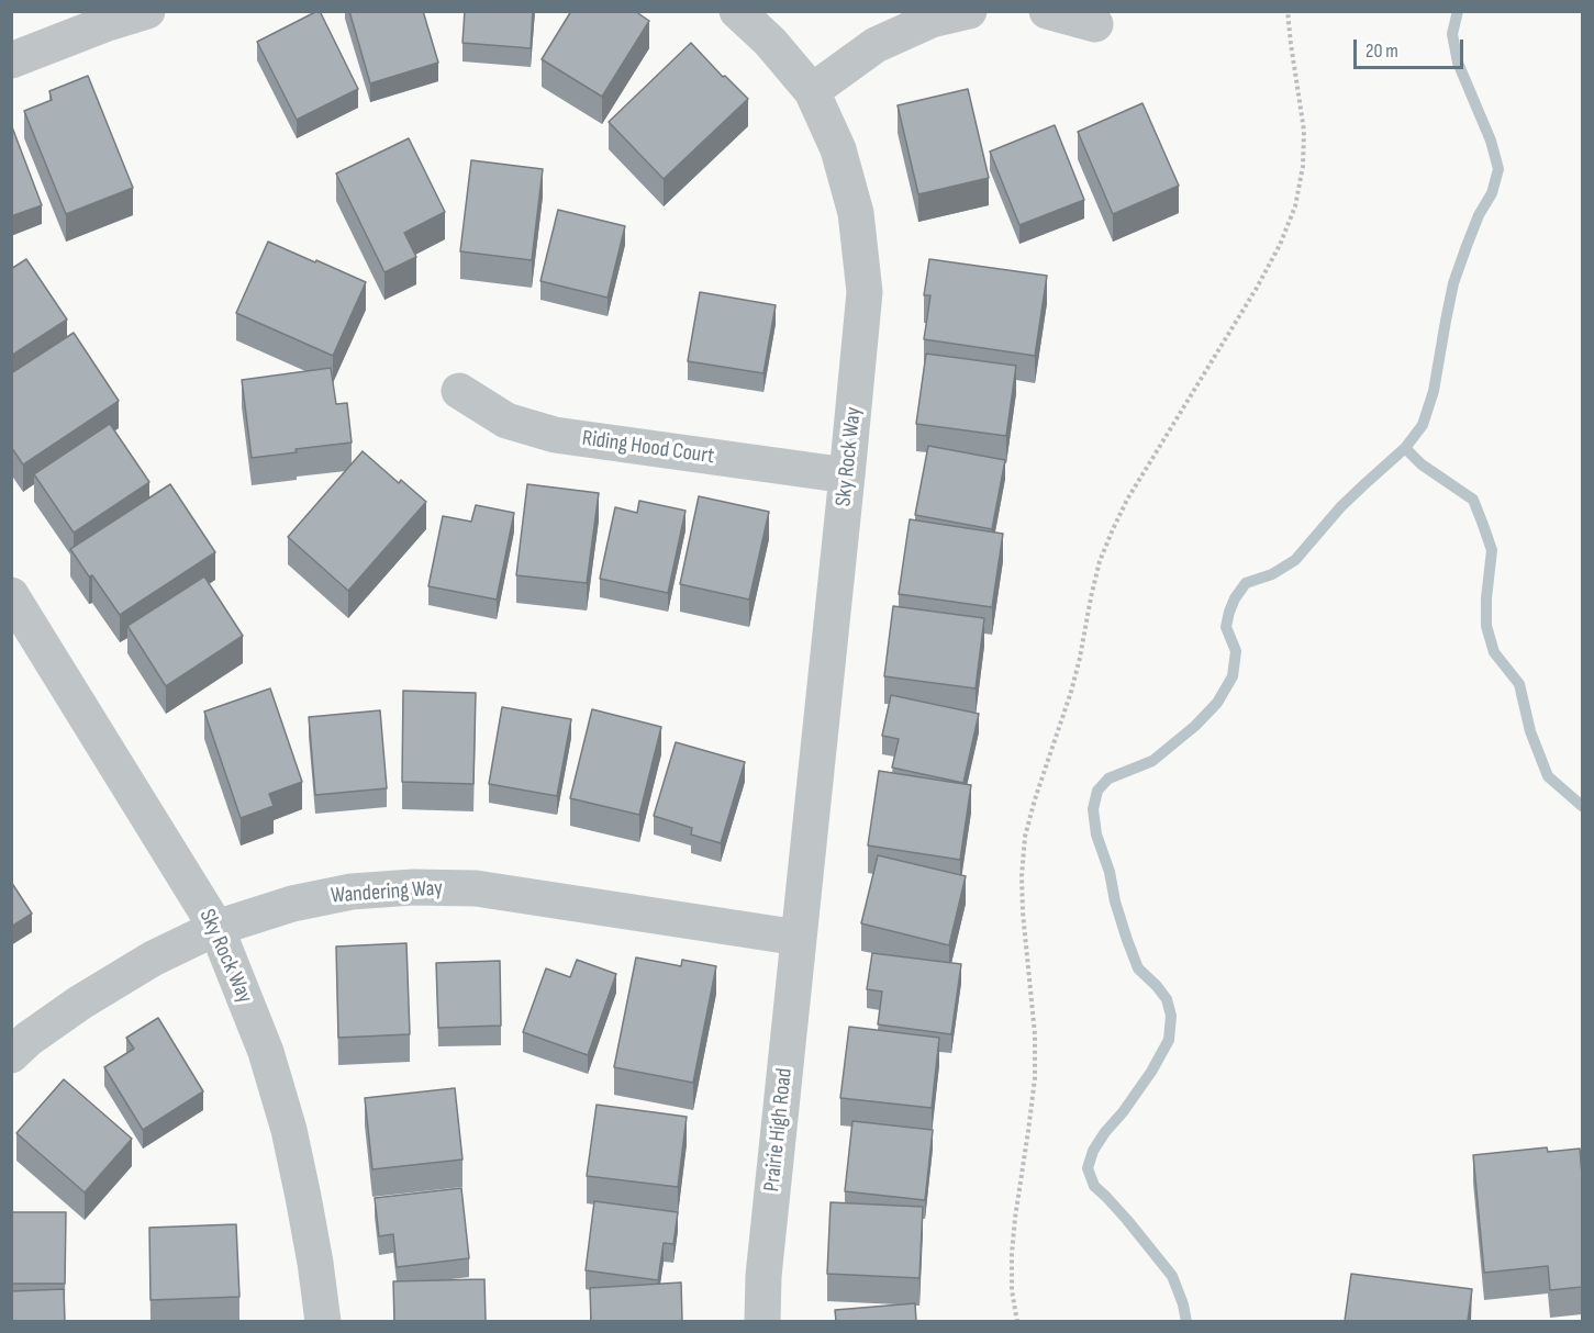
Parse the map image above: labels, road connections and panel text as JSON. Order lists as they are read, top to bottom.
{
  "streets": {
    "street": [
      "Riding Hood Court",
      "Sky Rock Way",
      "Wandering Way",
      "Prairie High Road"
    ]
  },
  "crossings": [
    ["Riding Hood Court", "Sky Rock Way"],
    ["Sky Rock Way", "Wandering Way"],
    ["Sky Rock Way", "Prairie High Road"],
    ["Wandering Way", "Prairie High Road"]
  ],
  "scale_bar": "20 m"
}
